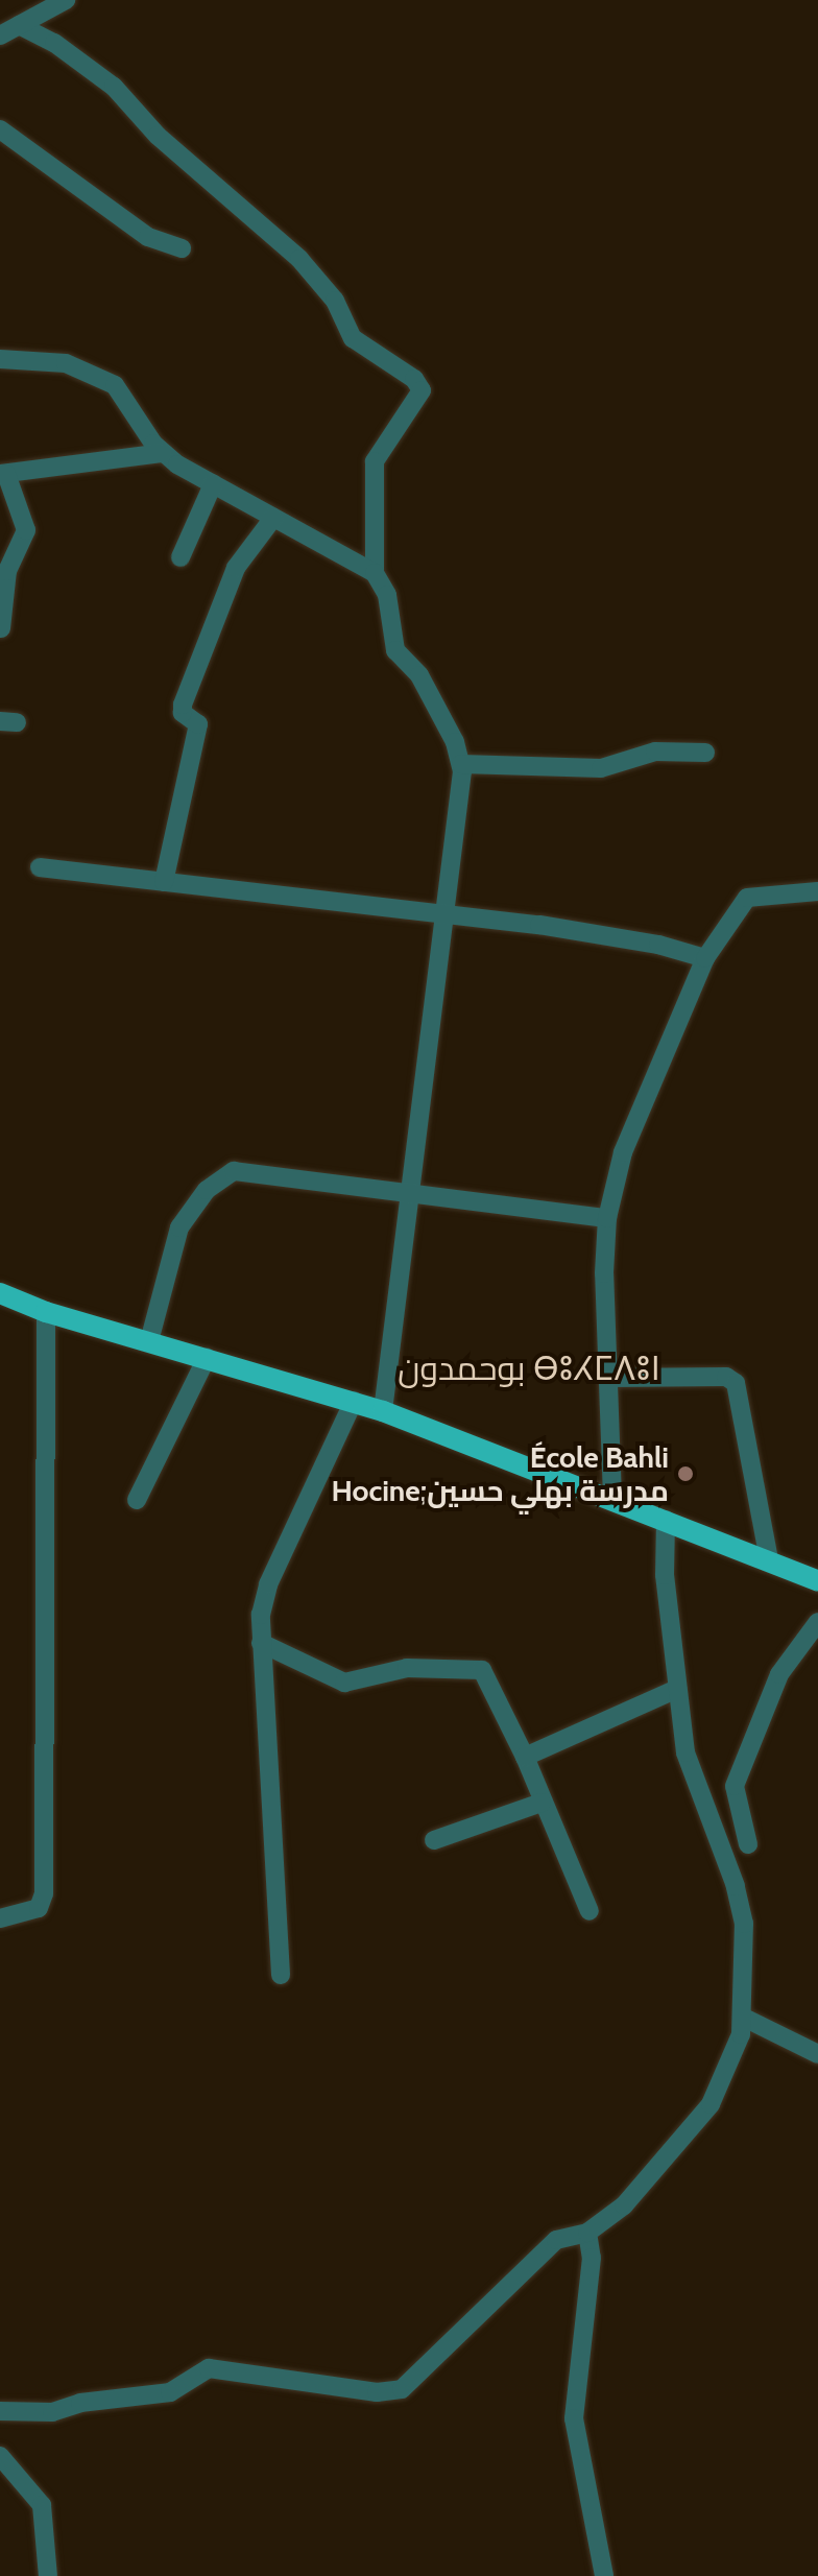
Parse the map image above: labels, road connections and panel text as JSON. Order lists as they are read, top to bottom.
{
  "districts": ["بوحمدون ⴱⵓⵃⵎⴷⵓⵏ"],
  "places": ["École Bahli Hocine;مدرسة بهلي حسين"]
}
